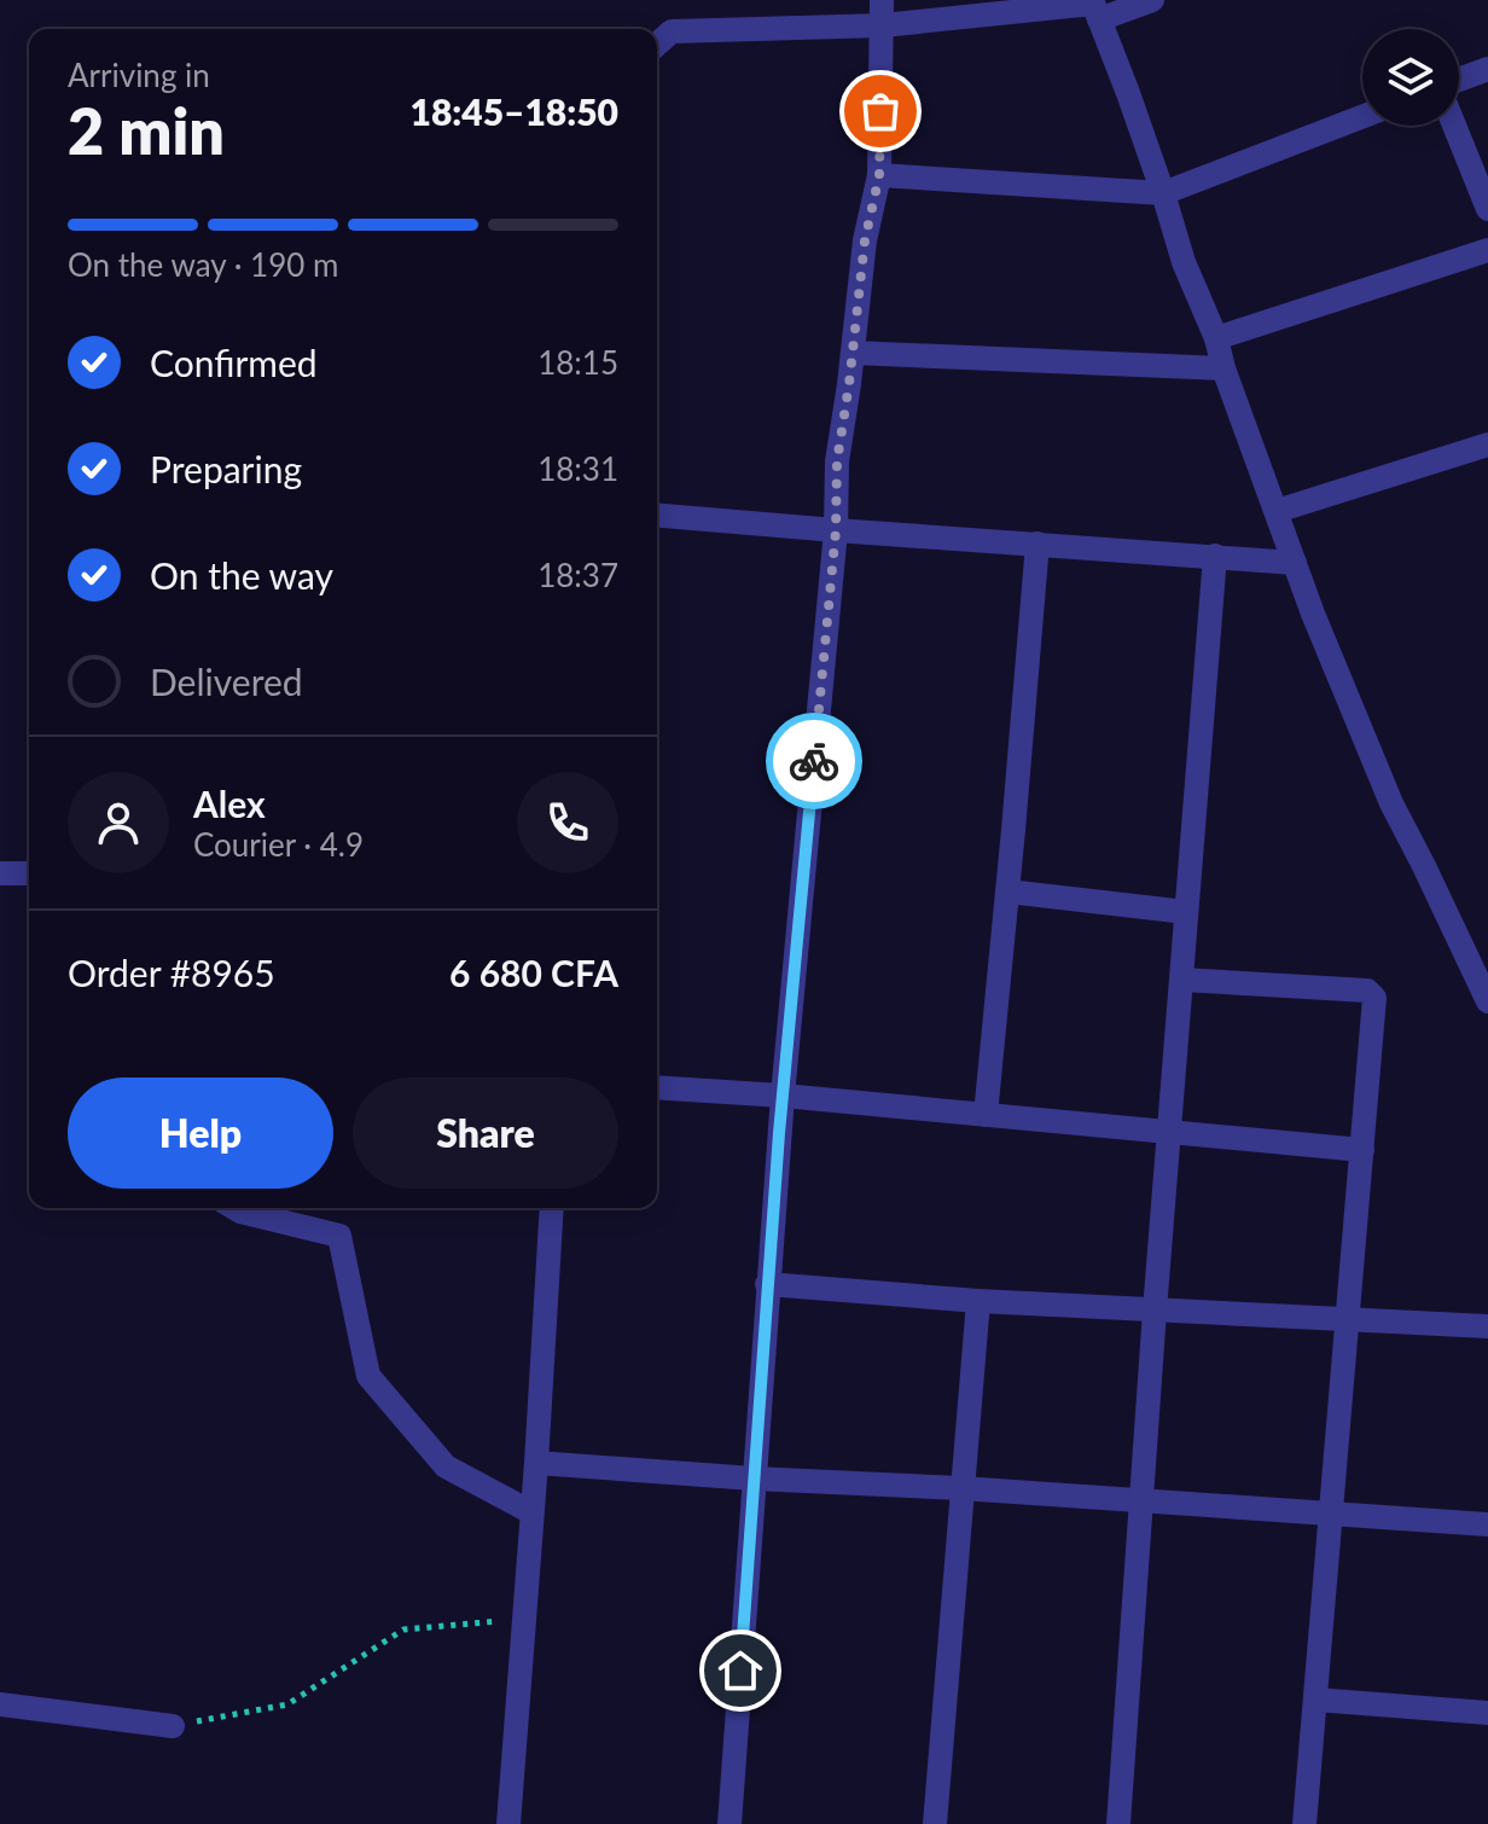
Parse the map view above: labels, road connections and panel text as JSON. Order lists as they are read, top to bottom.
{
  "page": {
    "heading": ["2 min", "Arriving in", "18:45–18:50"],
    "panel": [
      "Alex",
      "Courier · 4.9",
      "Order #8965",
      "6 680 CFA"
    ],
    "bar": "On the way · 190 m",
    "list": [
      ["Confirmed", "18:15"],
      ["Preparing", "18:31"],
      ["On the way", "18:37"],
      "Delivered"
    ],
    "buttons": ["Help", "Share"]
  }
}
